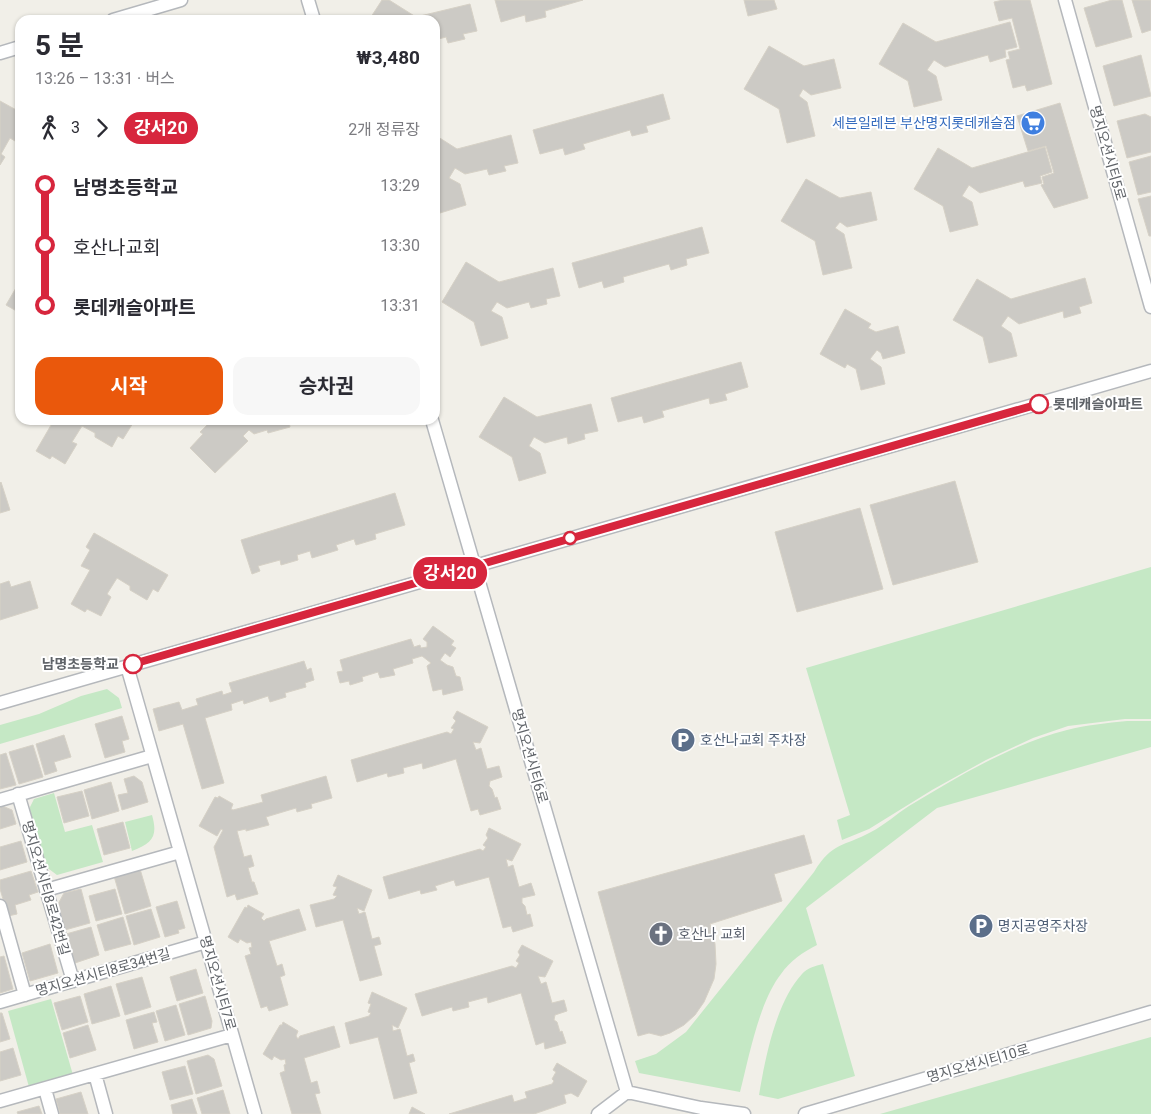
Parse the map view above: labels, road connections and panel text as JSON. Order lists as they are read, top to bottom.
{
  "streets": {
    "street": [
      "명지오션시티5로",
      "명지오션시티6로",
      "명지오션시티8로42번길",
      "명지오션시티8로34번길",
      "명지오션시티7로",
      "명지오션시티10로"
    ]
  },
  "crossings": [
    ["명지오션시티8로42번길", "명지오션시티8로34번길"],
    ["명지오션시티8로34번길", "명지오션시티7로"]
  ],
  "places": {
    "supermarket": ["세븐일레븐 부산명지롯데캐슬점"],
    "other": ["롯데캐슬아파트", "남명초등학교"],
    "parking": ["호산나교회 주차장", "명지공영주차장"],
    "church": ["호산나 교회"]
  },
  "lines": ["bus line 강서20"],
  "page": {
    "on_map": "강서20",
    "heading": ["5 분", "13:26 – 13:31 · 버스", "₩3,480"],
    "legs": ["3", "강서20", "2개 정류장"],
    "list": [
      {
        "name": "남명초등학교",
        "value": "13:29"
      },
      {
        "name": "호산나교회",
        "value": "13:30"
      },
      {
        "name": "롯데캐슬아파트",
        "value": "13:31"
      }
    ],
    "buttons": ["시작", "승차권"]
  }
}
